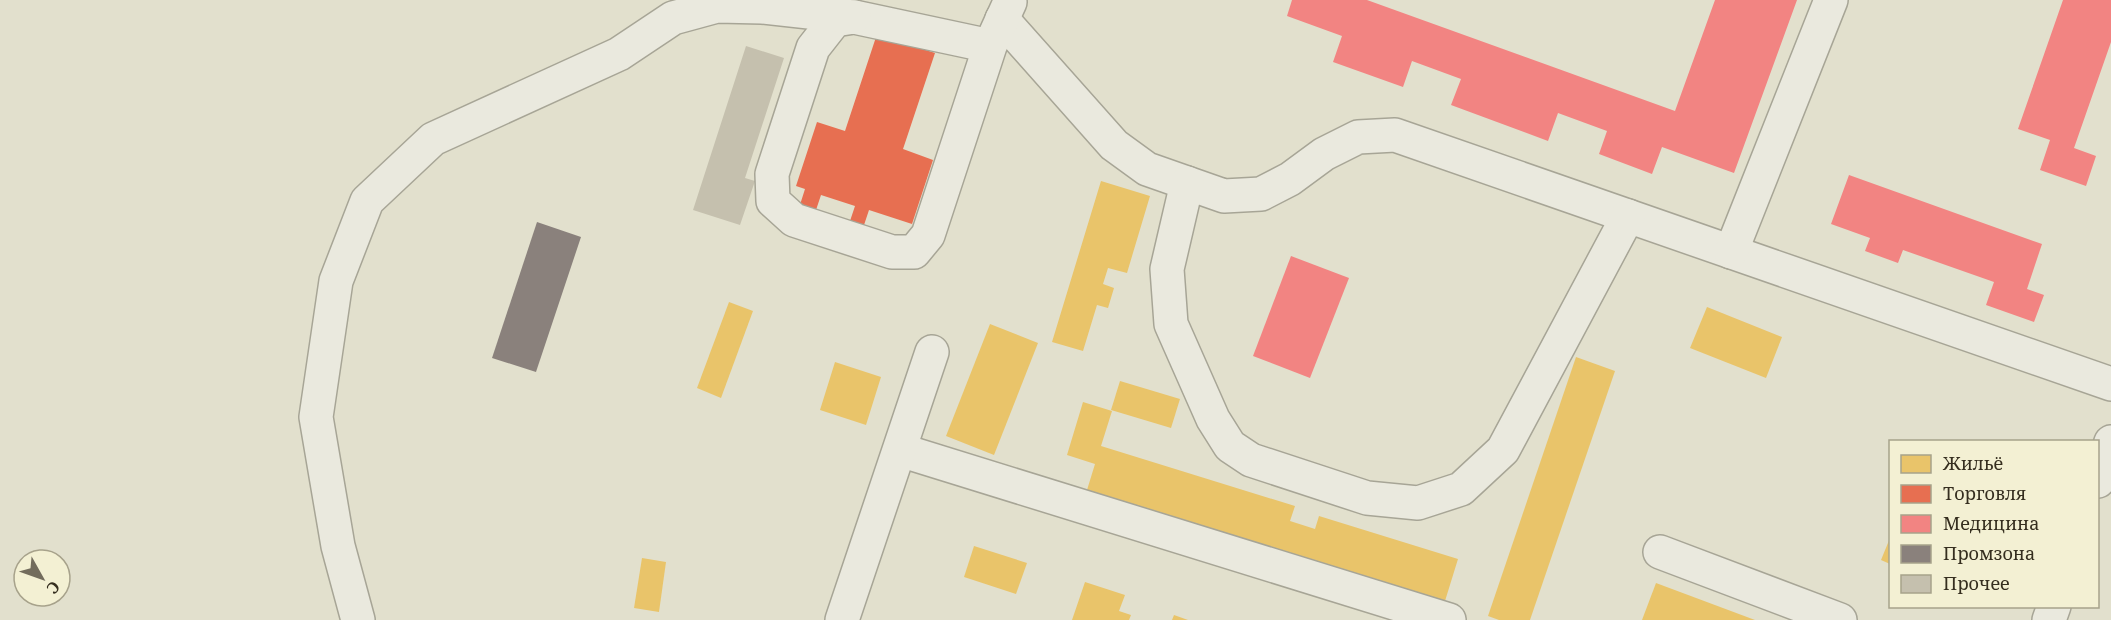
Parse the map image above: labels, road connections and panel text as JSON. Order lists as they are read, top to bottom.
{
  "legend": [
    "Жильё",
    "Торговля",
    "Медицина",
    "Промзона",
    "Прочее"
  ],
  "north": "bottom right"
}
